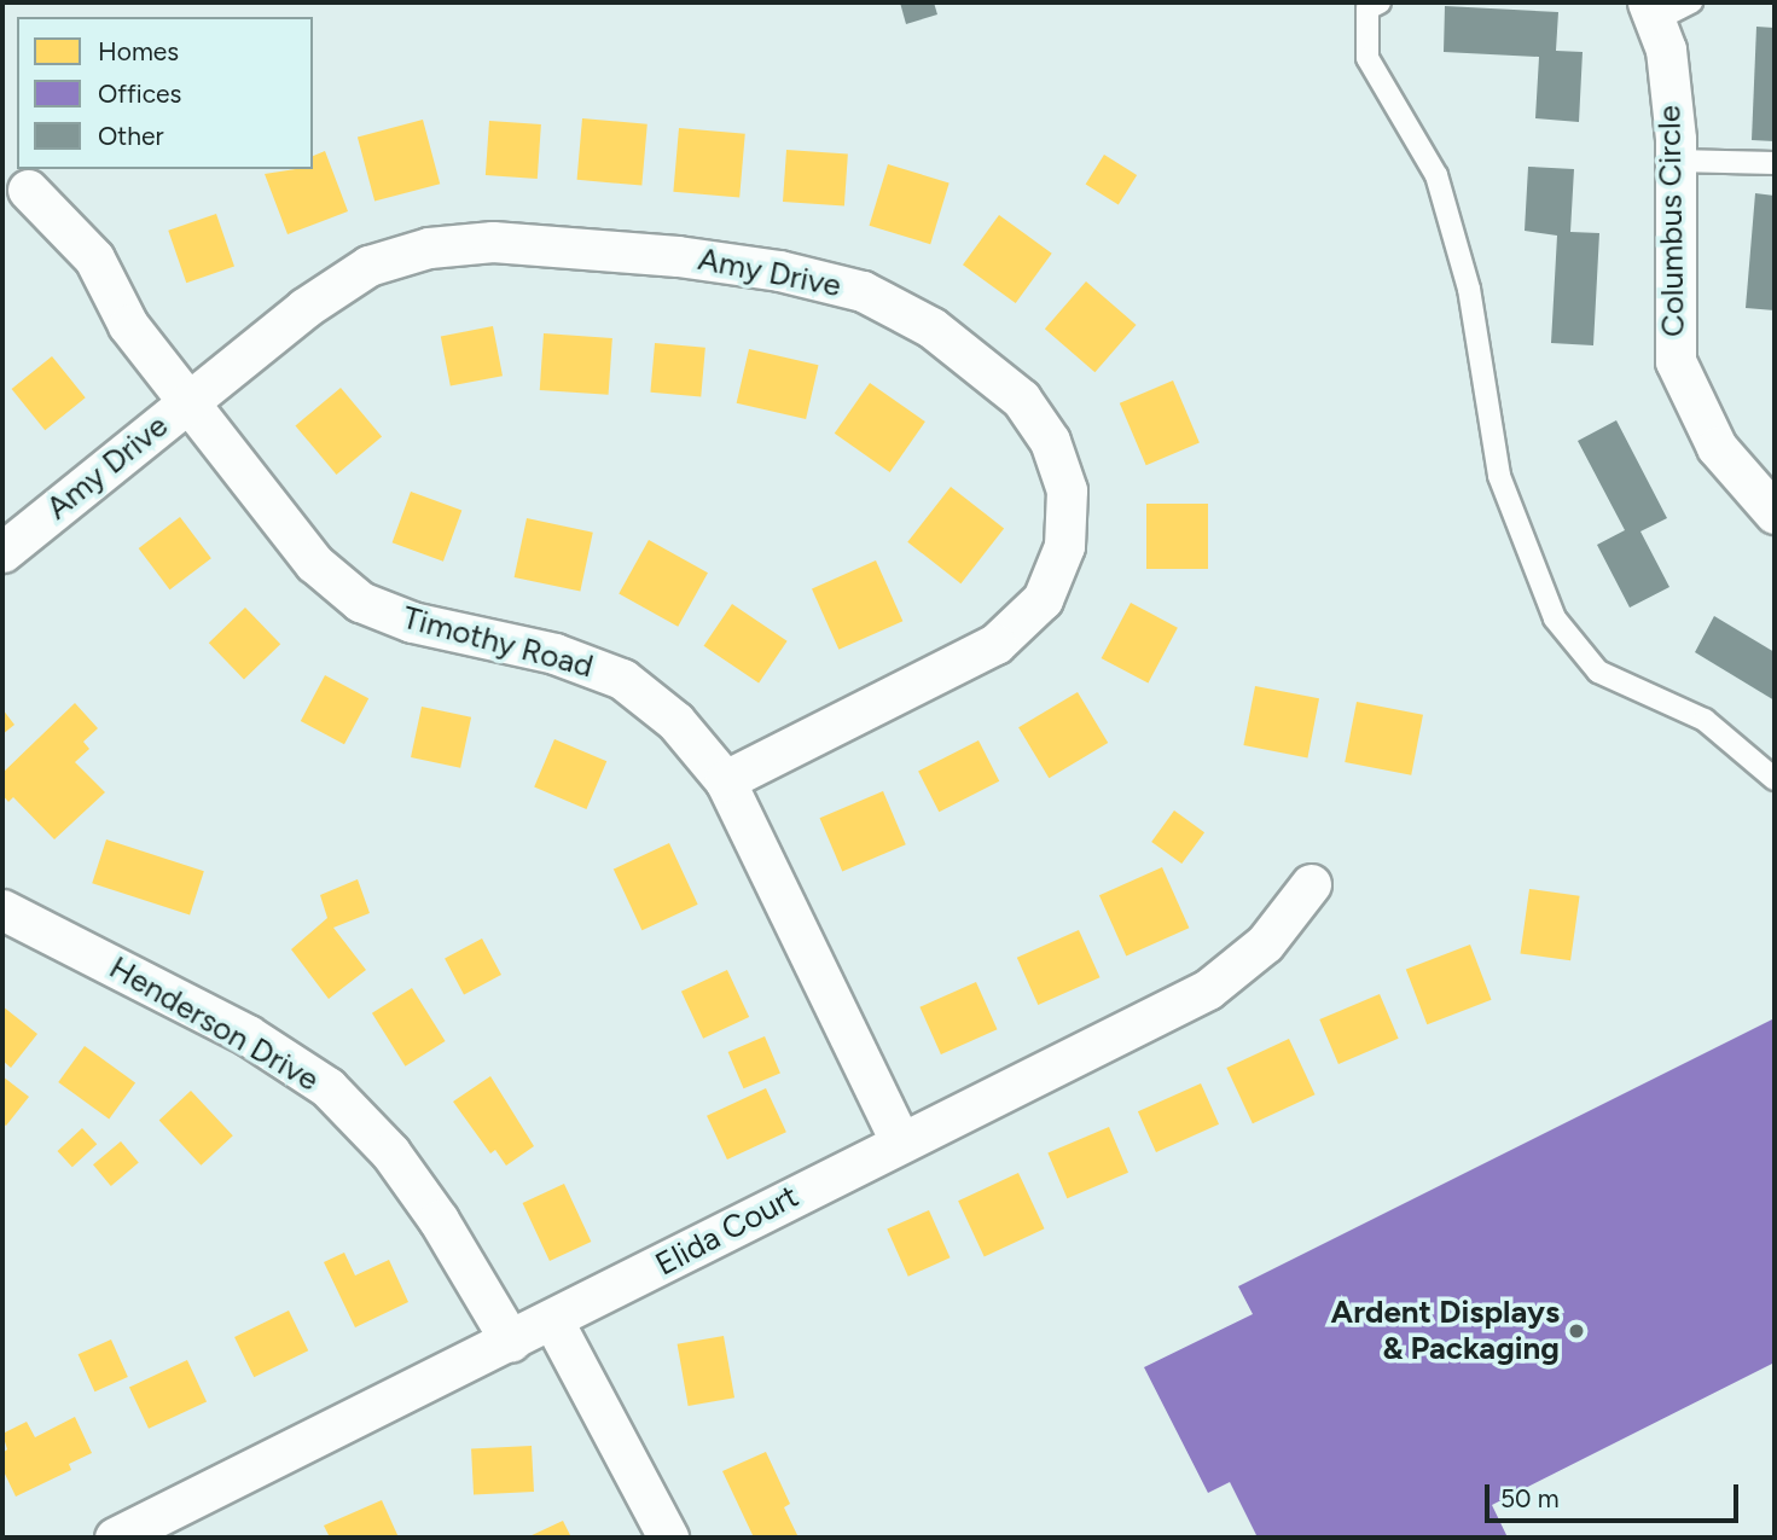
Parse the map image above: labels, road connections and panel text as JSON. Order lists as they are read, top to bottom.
{
  "streets": {
    "street": [
      "Columbus Circle",
      "Amy Drive",
      "Timothy Road",
      "Henderson Drive",
      "Elida Court"
    ]
  },
  "crossings": [
    ["Amy Drive", "Timothy Road"],
    ["Timothy Road", "Elida Court"],
    ["Henderson Drive", "Elida Court"]
  ],
  "places": ["Ardent Displays & Packaging"],
  "legend": ["Homes", "Offices", "Other"],
  "scale_bar": "50 m"
}
